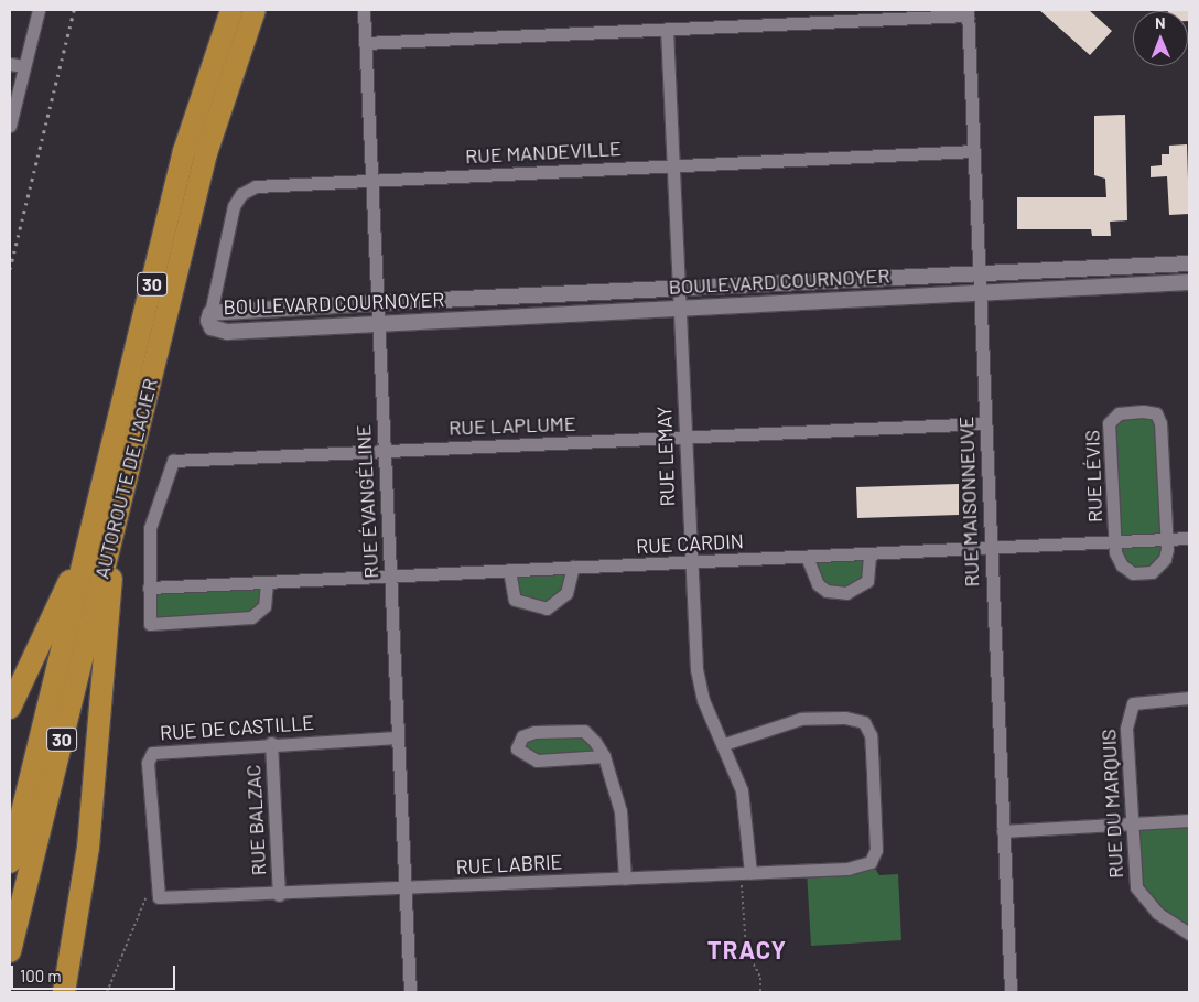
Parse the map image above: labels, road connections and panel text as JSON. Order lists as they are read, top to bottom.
{
  "streets": {
    "highway": ["30", "AUTOROUTE DE L'ACIER"],
    "street": [
      "RUE MANDEVILLE",
      "BOULEVARD COURNOYER",
      "RUE LAPLUME",
      "RUE LEMAY",
      "RUE LÉVIS",
      "RUE ÉVANGÉLINE",
      "RUE MAISONNEUVE",
      "RUE CARDIN",
      "RUE DE CASTILLE",
      "RUE DU MARQUIS",
      "RUE BALZAC",
      "RUE LABRIE"
    ]
  },
  "crossings": [
    ["RUE MANDEVILLE", "BOULEVARD COURNOYER"],
    ["RUE MANDEVILLE", "RUE LEMAY"],
    ["RUE MANDEVILLE", "RUE ÉVANGÉLINE"],
    ["RUE MANDEVILLE", "RUE MAISONNEUVE"],
    ["BOULEVARD COURNOYER", "RUE LEMAY"],
    ["BOULEVARD COURNOYER", "RUE ÉVANGÉLINE"],
    ["BOULEVARD COURNOYER", "RUE MAISONNEUVE"],
    ["RUE LAPLUME", "RUE LEMAY"],
    ["RUE LAPLUME", "RUE ÉVANGÉLINE"],
    ["RUE LAPLUME", "RUE MAISONNEUVE"],
    ["RUE LAPLUME", "RUE CARDIN"],
    ["RUE LEMAY", "RUE CARDIN"],
    ["RUE LEMAY", "RUE LABRIE"],
    ["RUE LÉVIS", "RUE CARDIN"],
    ["RUE ÉVANGÉLINE", "RUE CARDIN"],
    ["RUE ÉVANGÉLINE", "RUE DE CASTILLE"],
    ["RUE ÉVANGÉLINE", "RUE LABRIE"],
    ["RUE MAISONNEUVE", "RUE CARDIN"],
    ["RUE DE CASTILLE", "RUE BALZAC"],
    ["RUE DE CASTILLE", "RUE LABRIE"],
    ["RUE BALZAC", "RUE LABRIE"]
  ],
  "districts": ["TRACY"],
  "scale_bar": "100 m",
  "north": "top"
}
